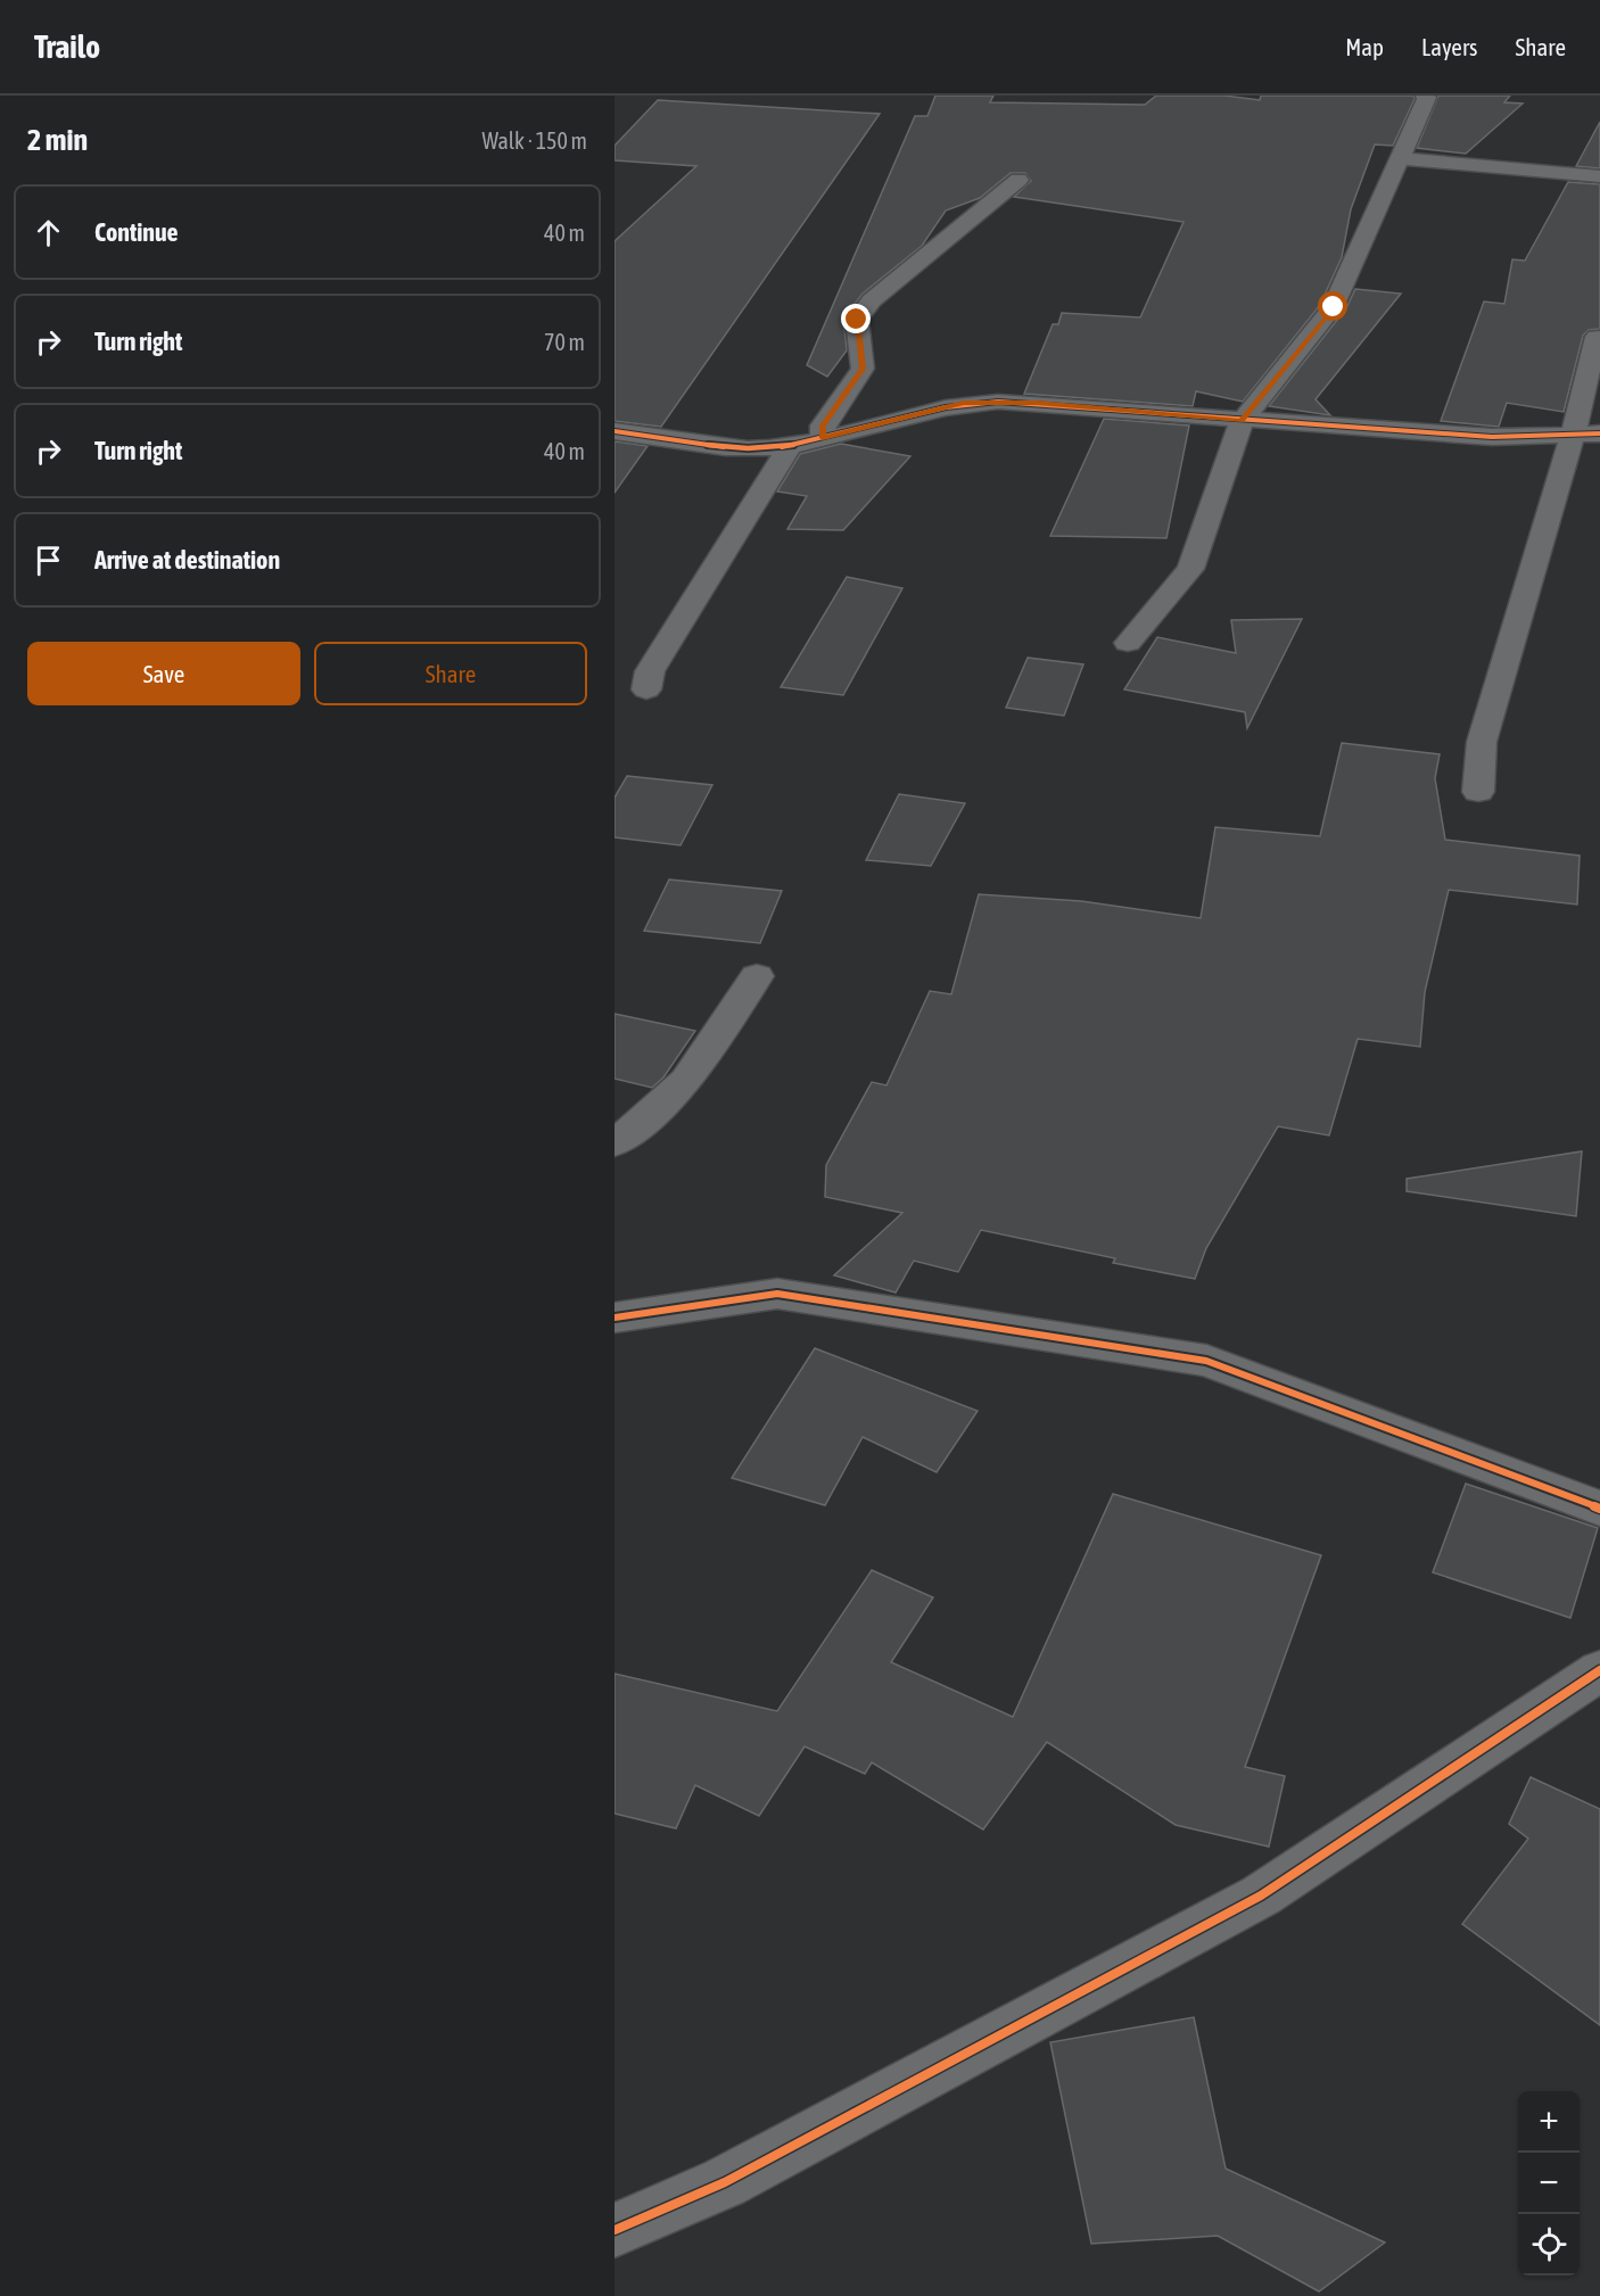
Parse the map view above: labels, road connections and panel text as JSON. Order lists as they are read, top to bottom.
{
  "page": {
    "header": "Trailo",
    "nav": ["Map", "Layers", "Share"],
    "heading": ["2 min", "Walk · 150 m"],
    "list": [
      ["Continue", "40 m"],
      ["Turn right", "70 m"],
      ["Turn right", "40 m"],
      "Arrive at destination"
    ],
    "buttons": ["Save", "Share"],
    "map_buttons": ["+", "−"]
  }
}
